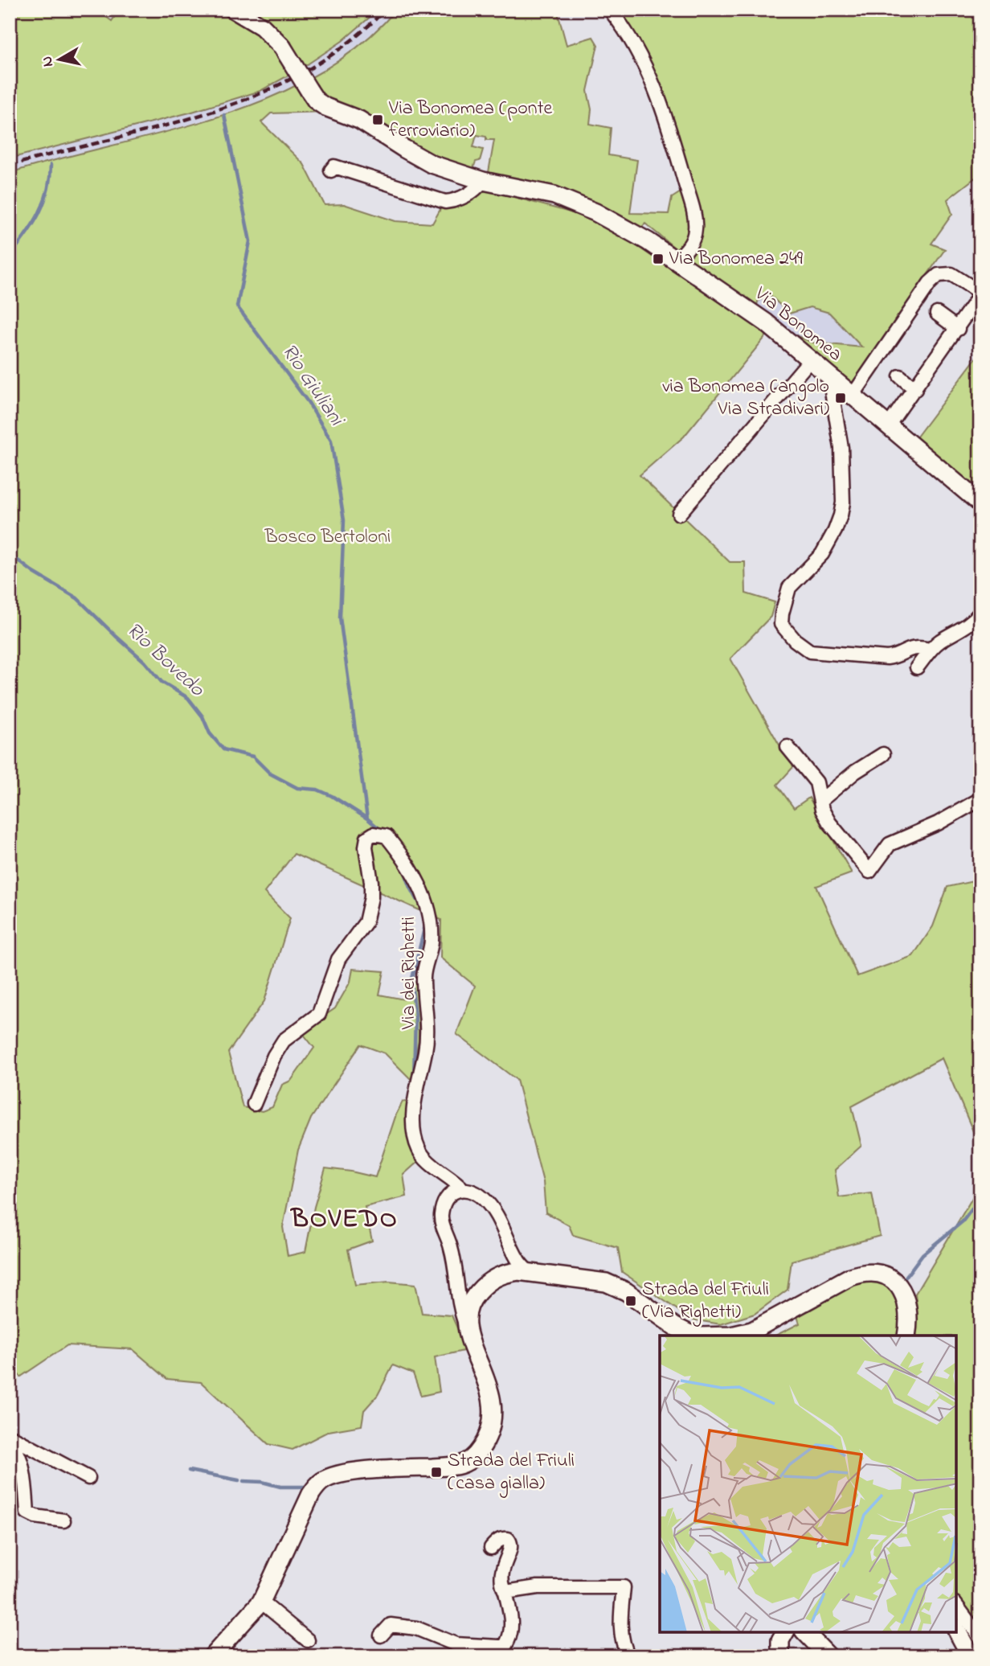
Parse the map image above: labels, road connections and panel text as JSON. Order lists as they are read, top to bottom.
{
  "streets": {
    "main road": ["Via Bonomea"],
    "street": ["Via dei Righetti"]
  },
  "districts": ["BOVEDO"],
  "water": ["Rio Giuliani", "Rio Bovedo"],
  "parks": ["Bosco Bertoloni"],
  "places": {
    "transit": [
      "Via Bonomea (ponte ferroviario)",
      "Via Bonomea 249",
      "via Bonomea (angolo Via Stradivari)",
      "Strada del Friuli (Via Righetti)",
      "Strada del Friuli (casa gialla)"
    ]
  },
  "north": "left"
}
